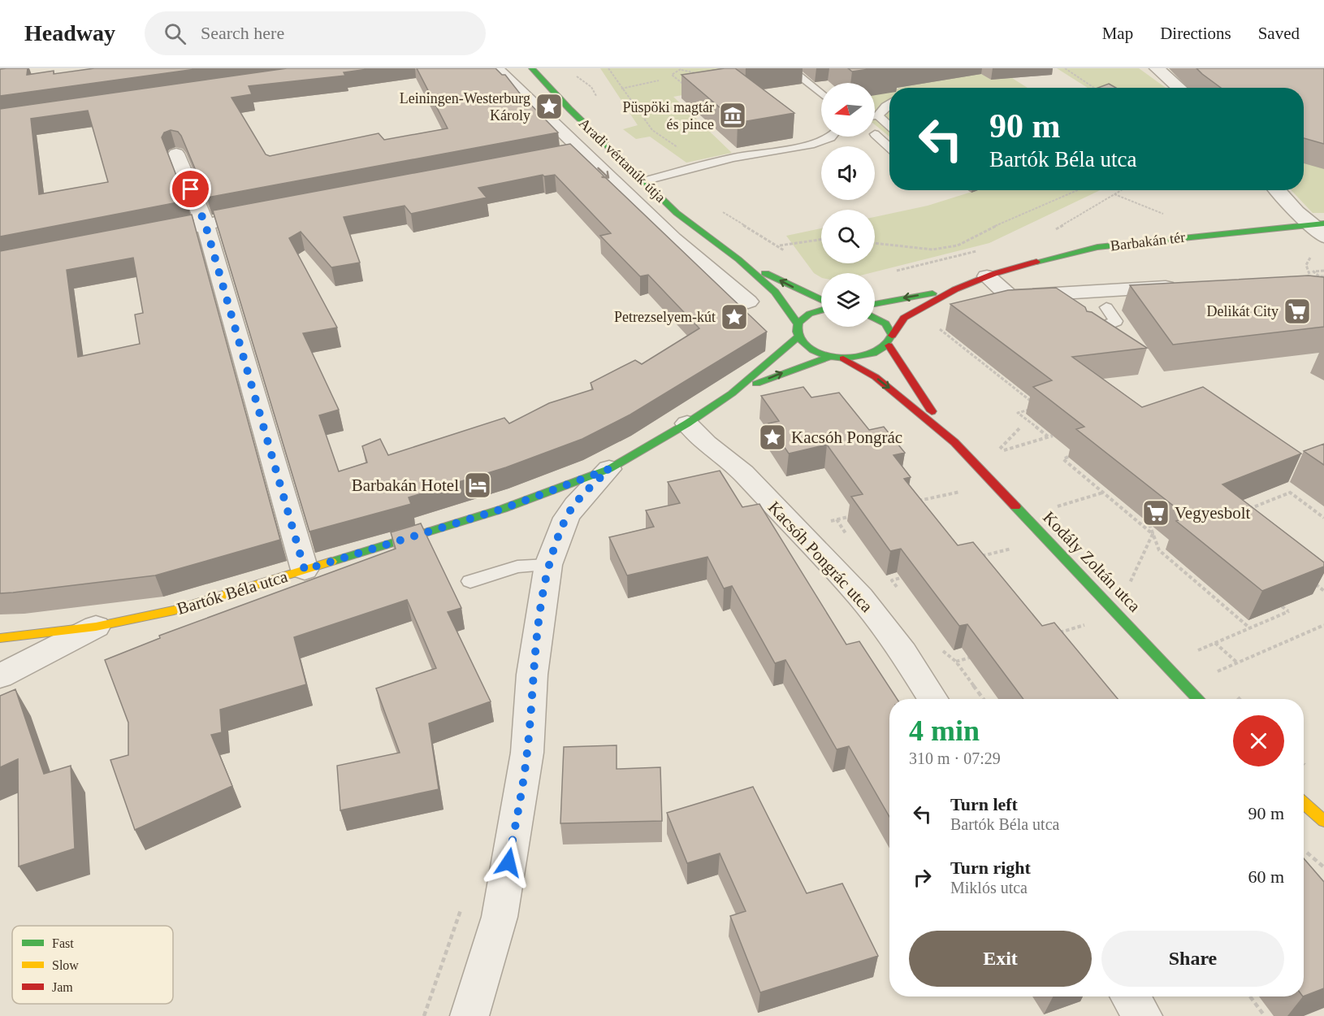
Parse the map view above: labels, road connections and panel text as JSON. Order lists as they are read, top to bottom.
{
  "streets": {
    "street": [
      "Aradi vértanúk útja",
      "Barbakán tér",
      "Kacsóh Pongrác utca",
      "Kodály Zoltán utca",
      "Bartók Béla utca"
    ]
  },
  "crossings": [
    ["Barbakán tér", "Kodály Zoltán utca"],
    ["Kacsóh Pongrác utca", "Bartók Béla utca"]
  ],
  "places": {
    "place": ["Leiningen-Westerburg Károly", "Petrezselyem-kút", "Kacsóh Pongrác"],
    "museum": ["Püspöki magtár és pince"],
    "supermarket": ["Delikát City", "Vegyesbolt"],
    "hotel": ["Barbakán Hotel"]
  },
  "legend": ["Fast", "Slow", "Jam"],
  "north": "left",
  "page": {
    "header": "Headway",
    "search": "Search here",
    "nav": ["Map", "Directions", "Saved"],
    "turn": ["90 m", "Bartók Béla utca"],
    "heading": ["4 min", "310 m · 07:29"],
    "list": [
      {
        "name": "Turn left",
        "note": "Bartók Béla utca",
        "value": "90 m"
      },
      {
        "name": "Turn right",
        "note": "Miklós utca",
        "value": "60 m"
      }
    ],
    "buttons": ["Exit", "Share"]
  }
}
